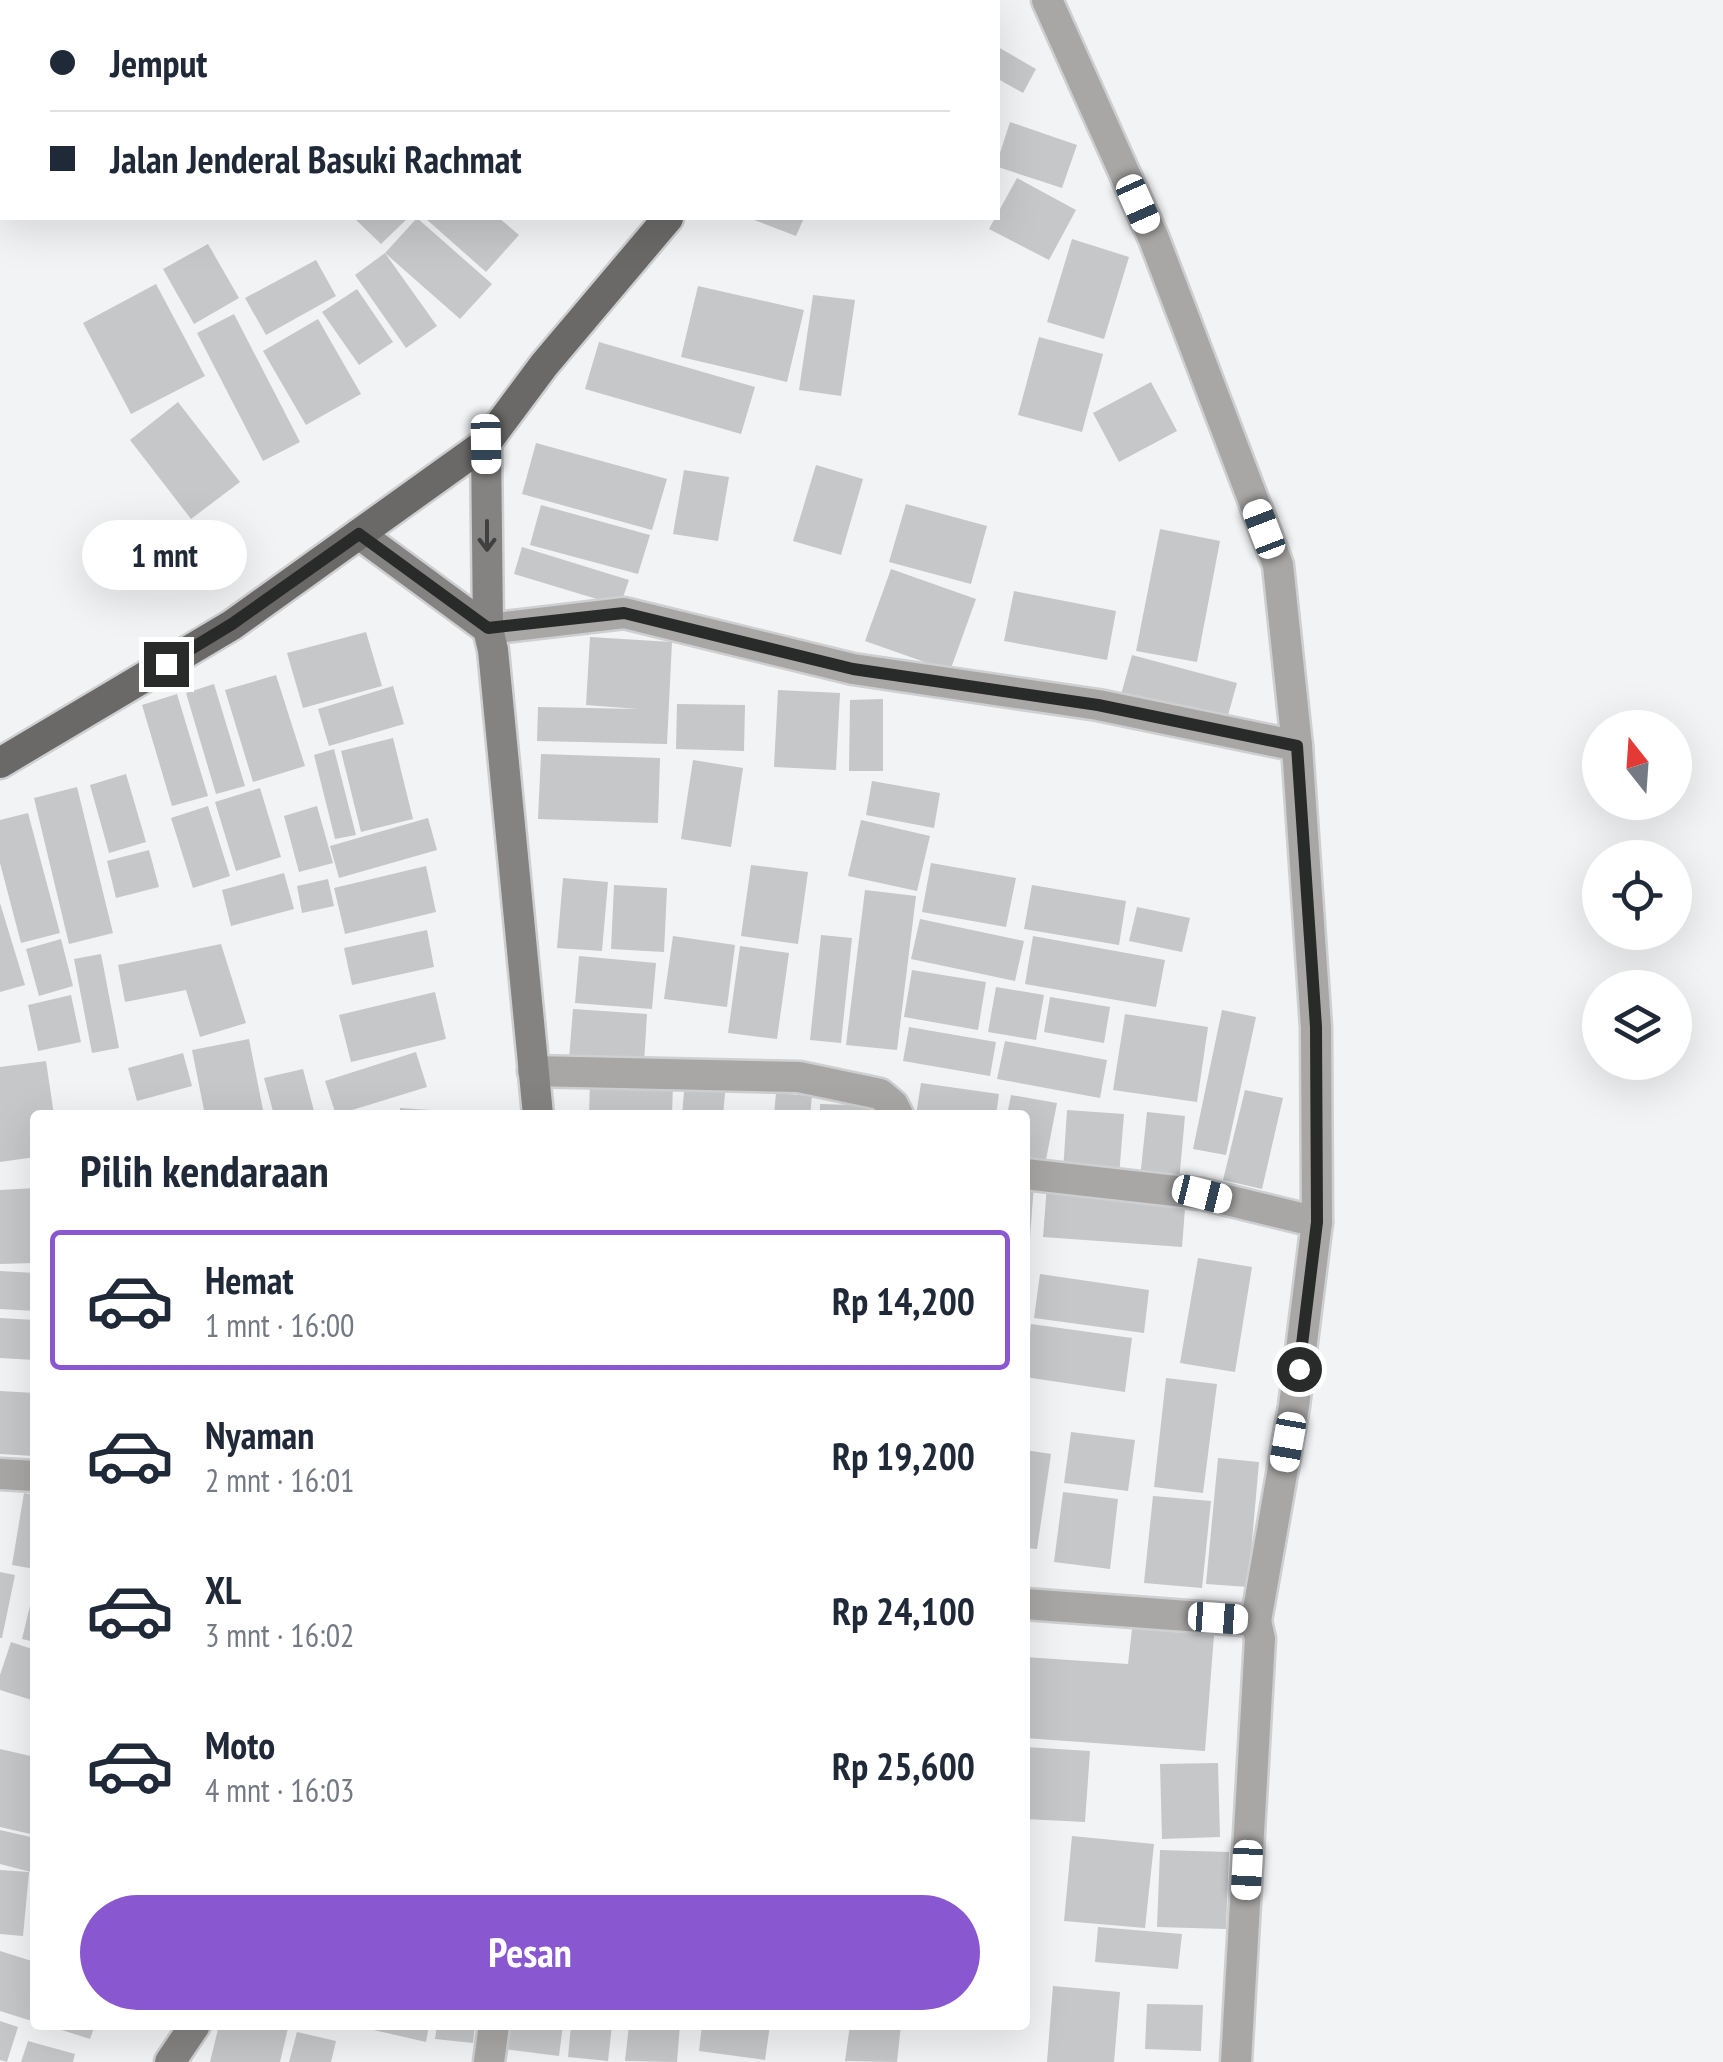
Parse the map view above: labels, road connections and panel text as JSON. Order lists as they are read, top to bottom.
{
  "north": "top",
  "page": {
    "banner": ["Jemput", "Jalan Jenderal Basuki Rachmat"],
    "bubble": "1 mnt",
    "heading": "Pilih kendaraan",
    "list": [
      {
        "name": "Hemat",
        "note": "1 mnt · 16:00",
        "value": "Rp 14,200"
      },
      {
        "name": "Nyaman",
        "note": "2 mnt · 16:01",
        "value": "Rp 19,200"
      },
      {
        "name": "XL",
        "note": "3 mnt · 16:02",
        "value": "Rp 24,100"
      },
      {
        "name": "Moto",
        "note": "4 mnt · 16:03",
        "value": "Rp 25,600"
      }
    ],
    "buttons": "Pesan"
  }
}
